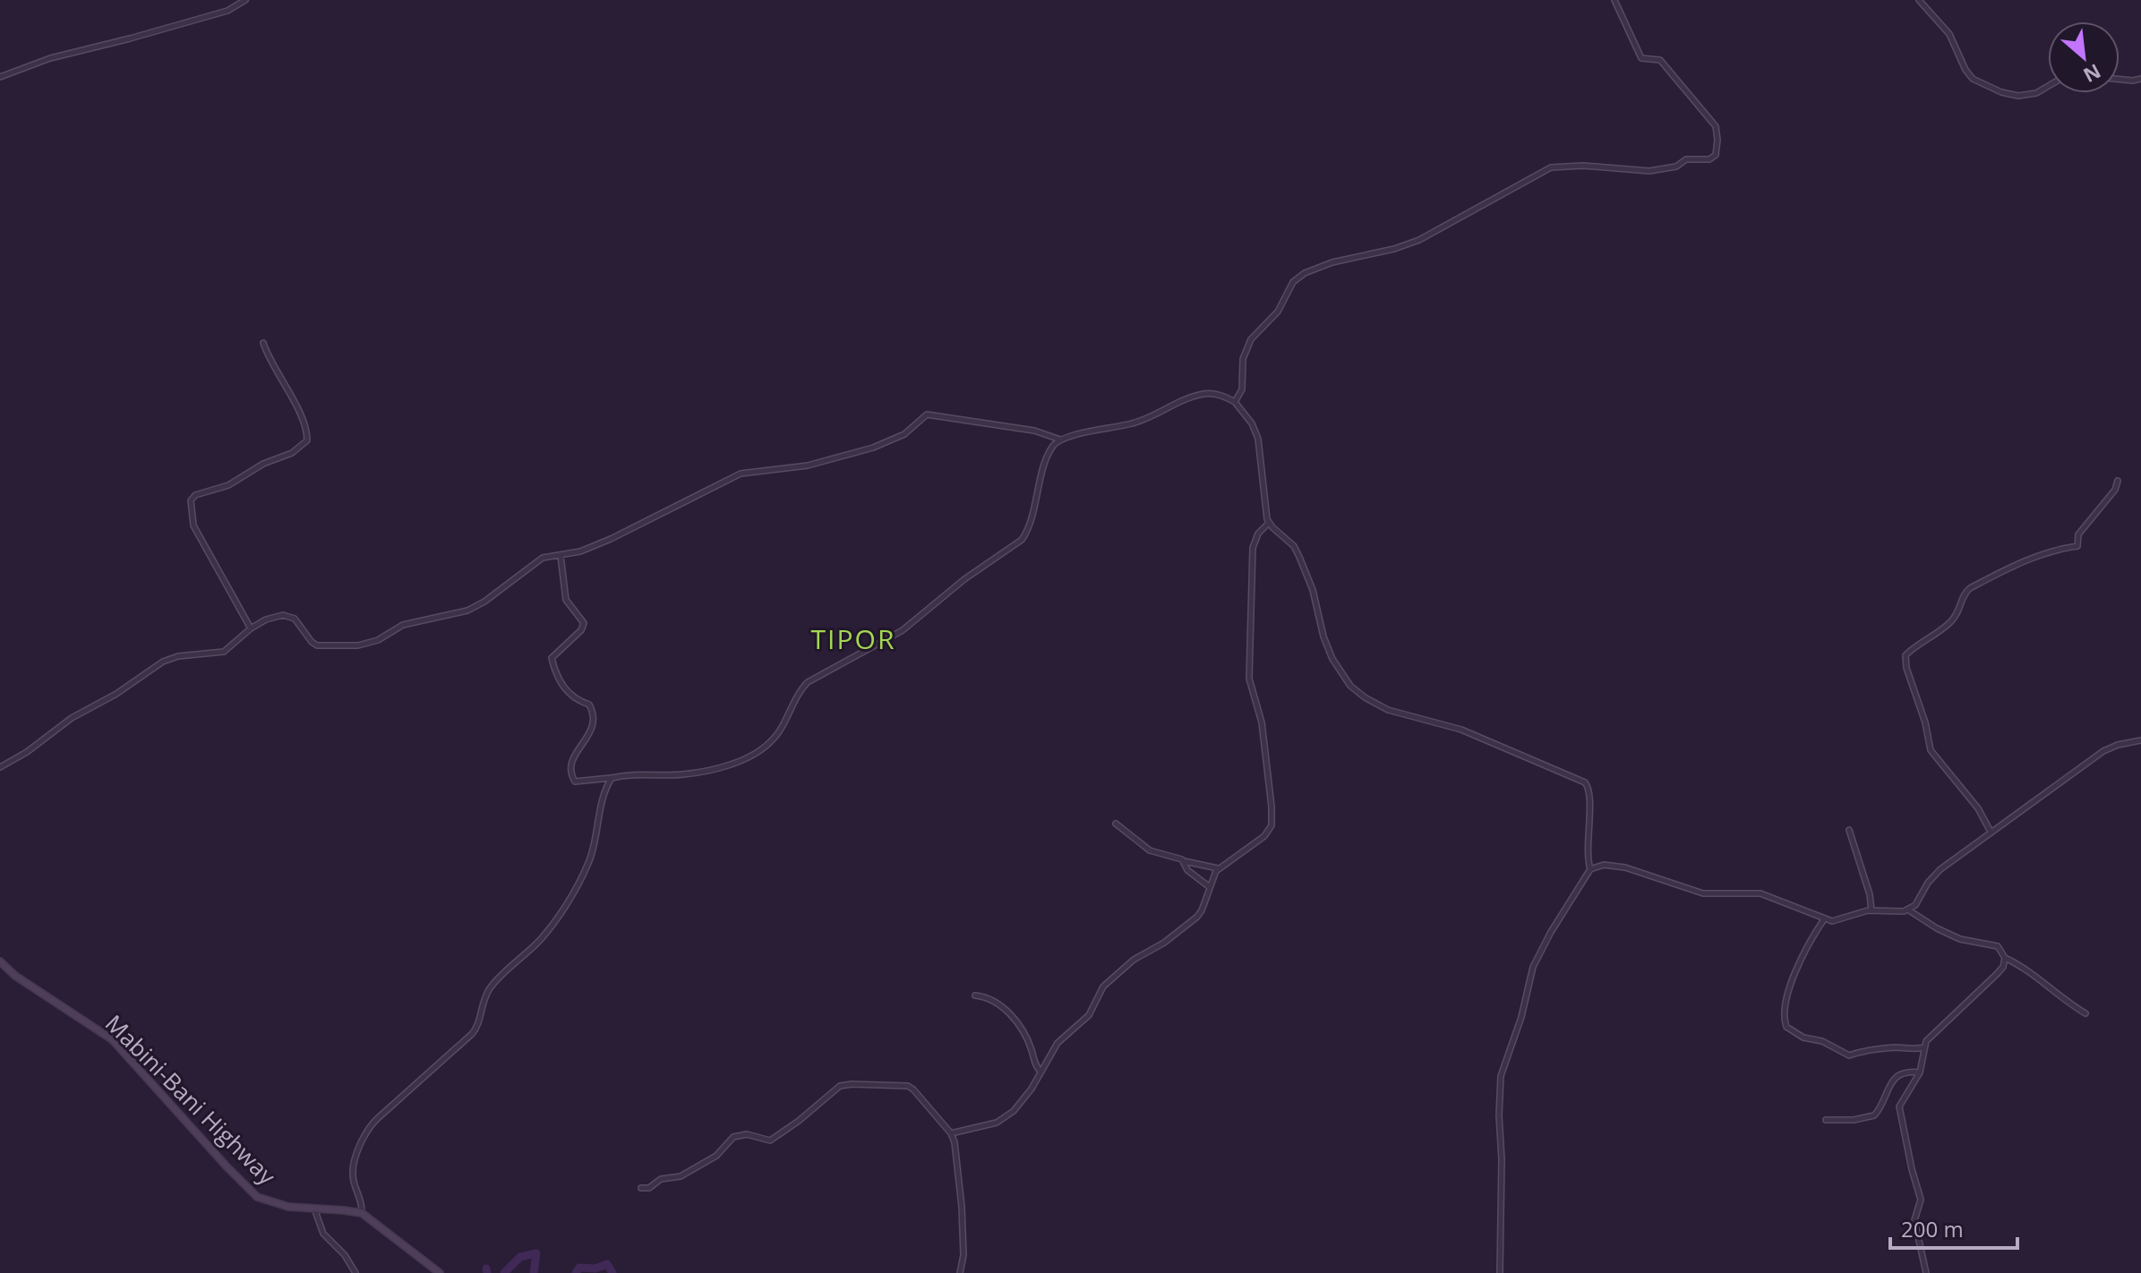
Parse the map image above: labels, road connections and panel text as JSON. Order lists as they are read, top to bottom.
{
  "streets": {
    "main road": ["Mabini-Bani Highway"]
  },
  "districts": ["TIPOR"],
  "scale_bar": "200 m",
  "north": "bottom right"
}
